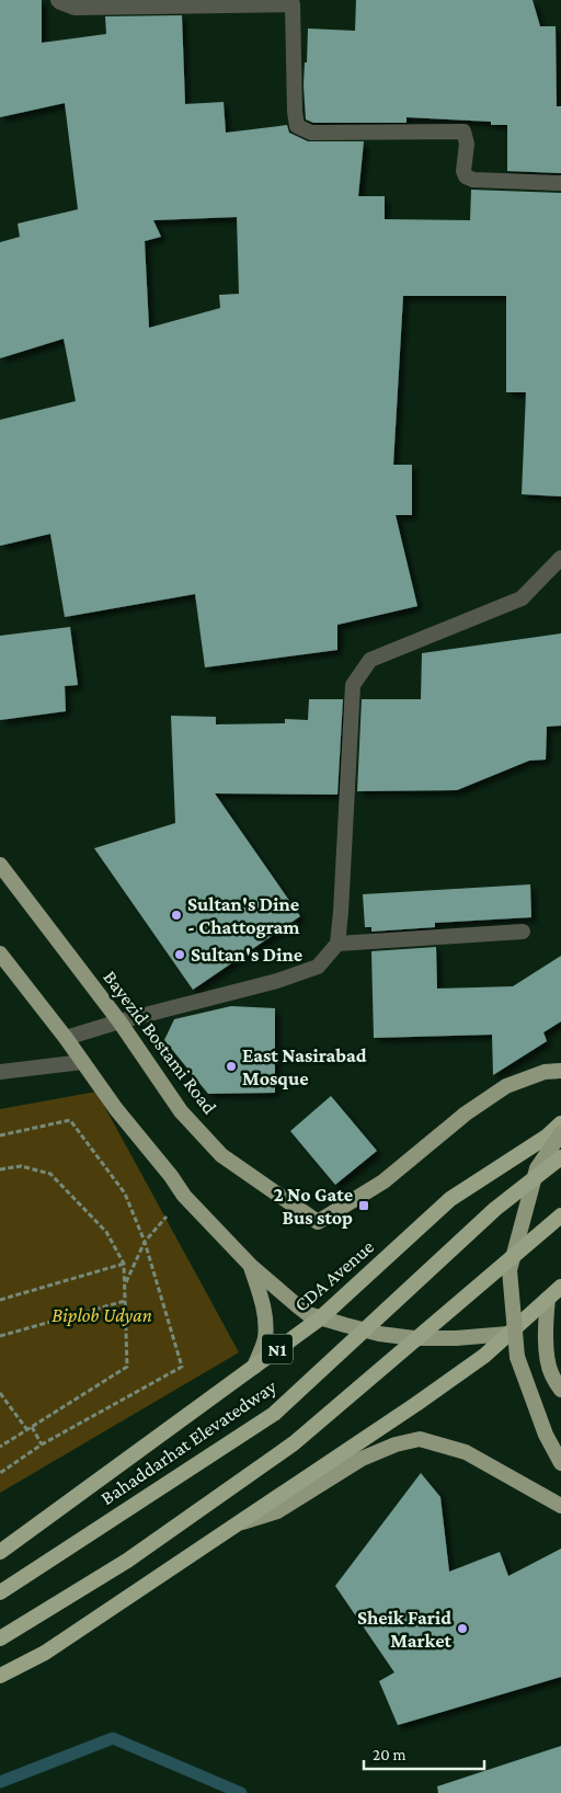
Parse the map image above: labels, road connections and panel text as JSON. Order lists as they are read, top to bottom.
{
  "streets": {
    "highway": ["CDA Avenue", "N1", "Bahaddarhat Elevatedway"],
    "main road": ["Bayezid Bostami Road"]
  },
  "parks": ["Biplob Udyan"],
  "places": {
    "other": [
      "Sultan's Dine - Chattogram",
      "Sultan's Dine",
      "East Nasirabad Mosque",
      "Sheik Farid Market"
    ],
    "transit": ["2 No Gate Bus stop"]
  },
  "scale_bar": "20 m"
}
